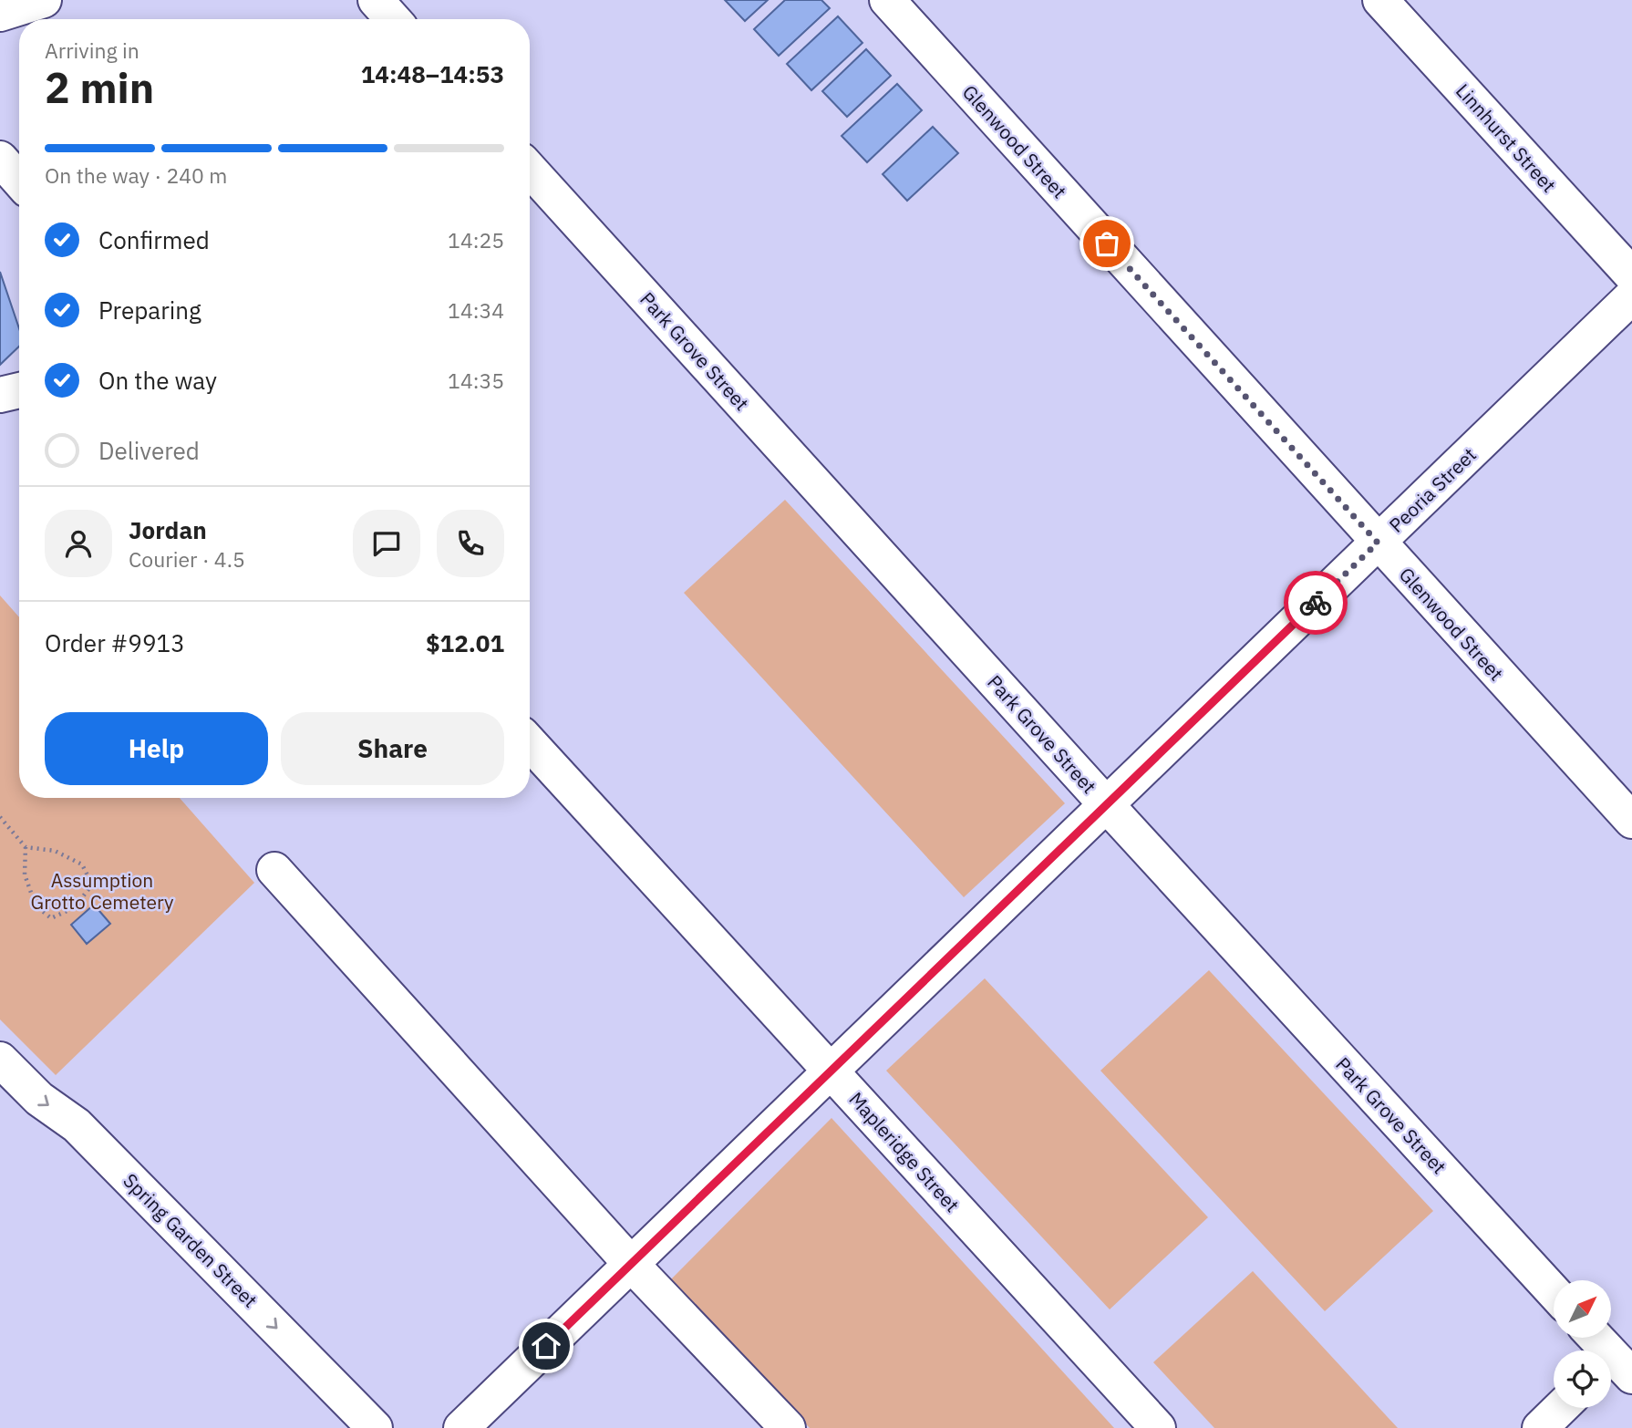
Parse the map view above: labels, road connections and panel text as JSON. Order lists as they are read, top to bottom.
{
  "streets": {
    "street": [
      "Linnhurst Street",
      "Glenwood Street",
      "Park Grove Street",
      "Peoria Street",
      "Mapleridge Street",
      "Spring Garden Street"
    ]
  },
  "crossings": [
    ["Glenwood Street", "Peoria Street"],
    ["Park Grove Street", "Peoria Street"],
    ["Peoria Street", "Mapleridge Street"]
  ],
  "parks": ["Assumption Grotto Cemetery"],
  "north": "top right",
  "page": {
    "heading": ["2 min", "Arriving in", "14:48–14:53"],
    "panel": [
      "Jordan",
      "Courier · 4.5",
      "Order #9913",
      "$12.01"
    ],
    "bar": "On the way · 240 m",
    "list": [
      ["Confirmed", "14:25"],
      ["Preparing", "14:34"],
      ["On the way", "14:35"],
      "Delivered"
    ],
    "buttons": ["Help", "Share"]
  }
}
